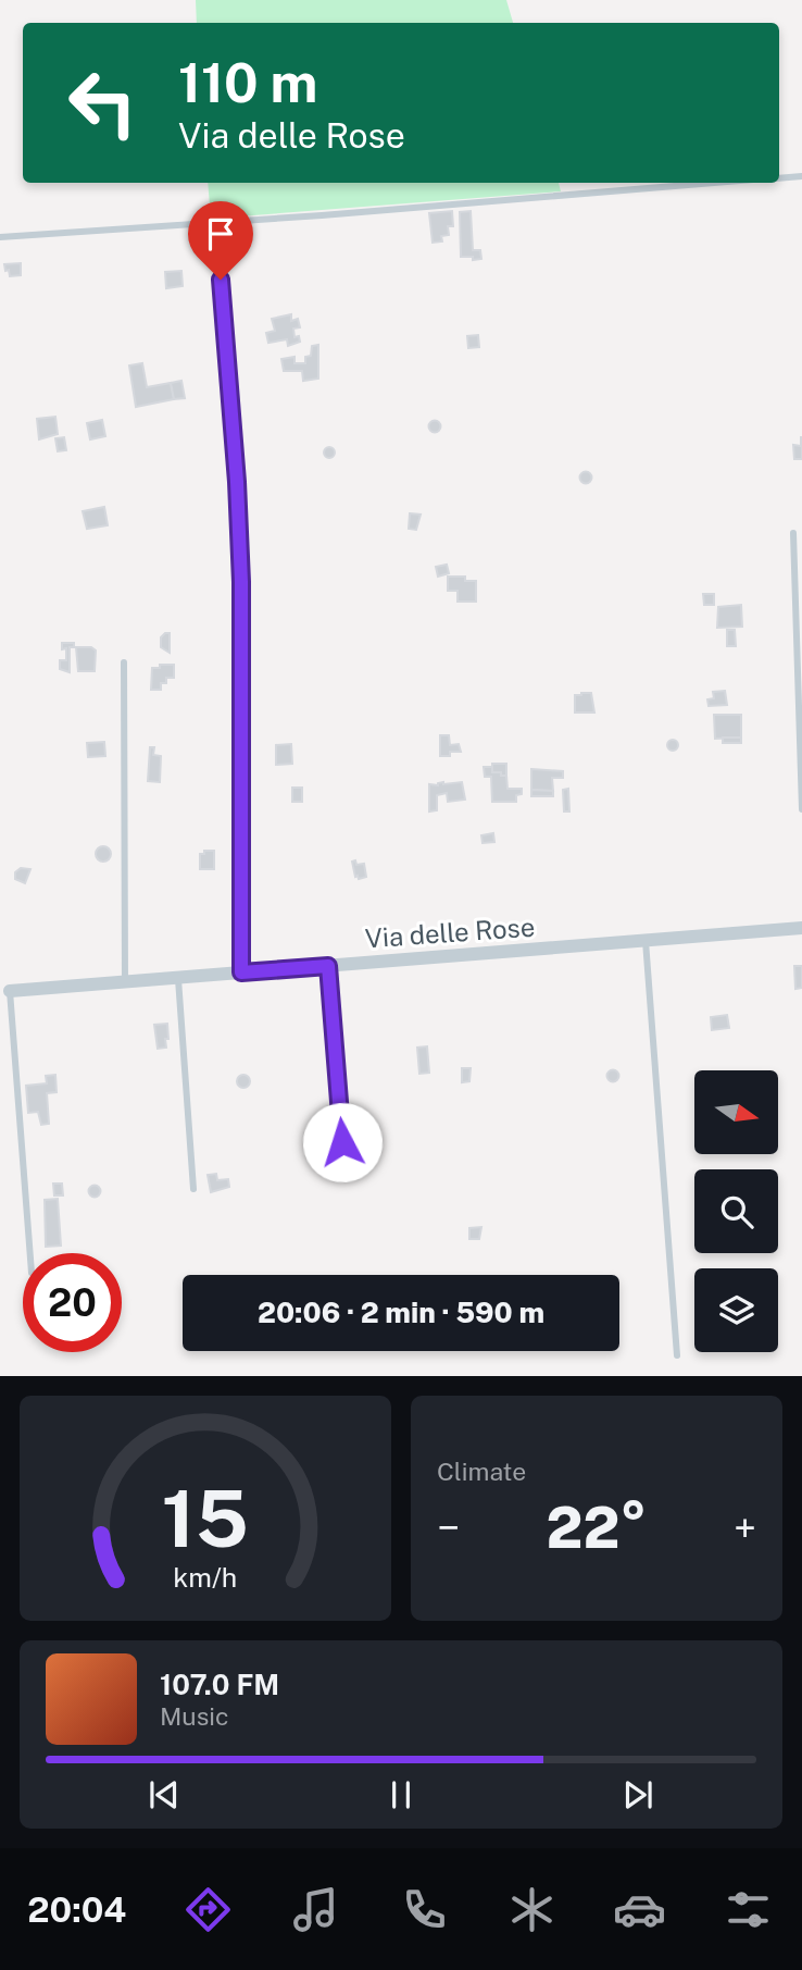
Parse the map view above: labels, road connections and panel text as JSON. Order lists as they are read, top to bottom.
{
  "streets": {
    "street": ["Via delle Rose"]
  },
  "north": "right",
  "page": {
    "turn": ["110 m", "Via delle Rose"],
    "limit": "20",
    "trip": "20:06 · 2 min · 590 m",
    "tile": "Climate",
    "heat": ["−", "22°", "+"],
    "song": ["107.0 FM", "Music"],
    "tabs": "20:04",
    "gauge": ["15", "km/h"]
  }
}
